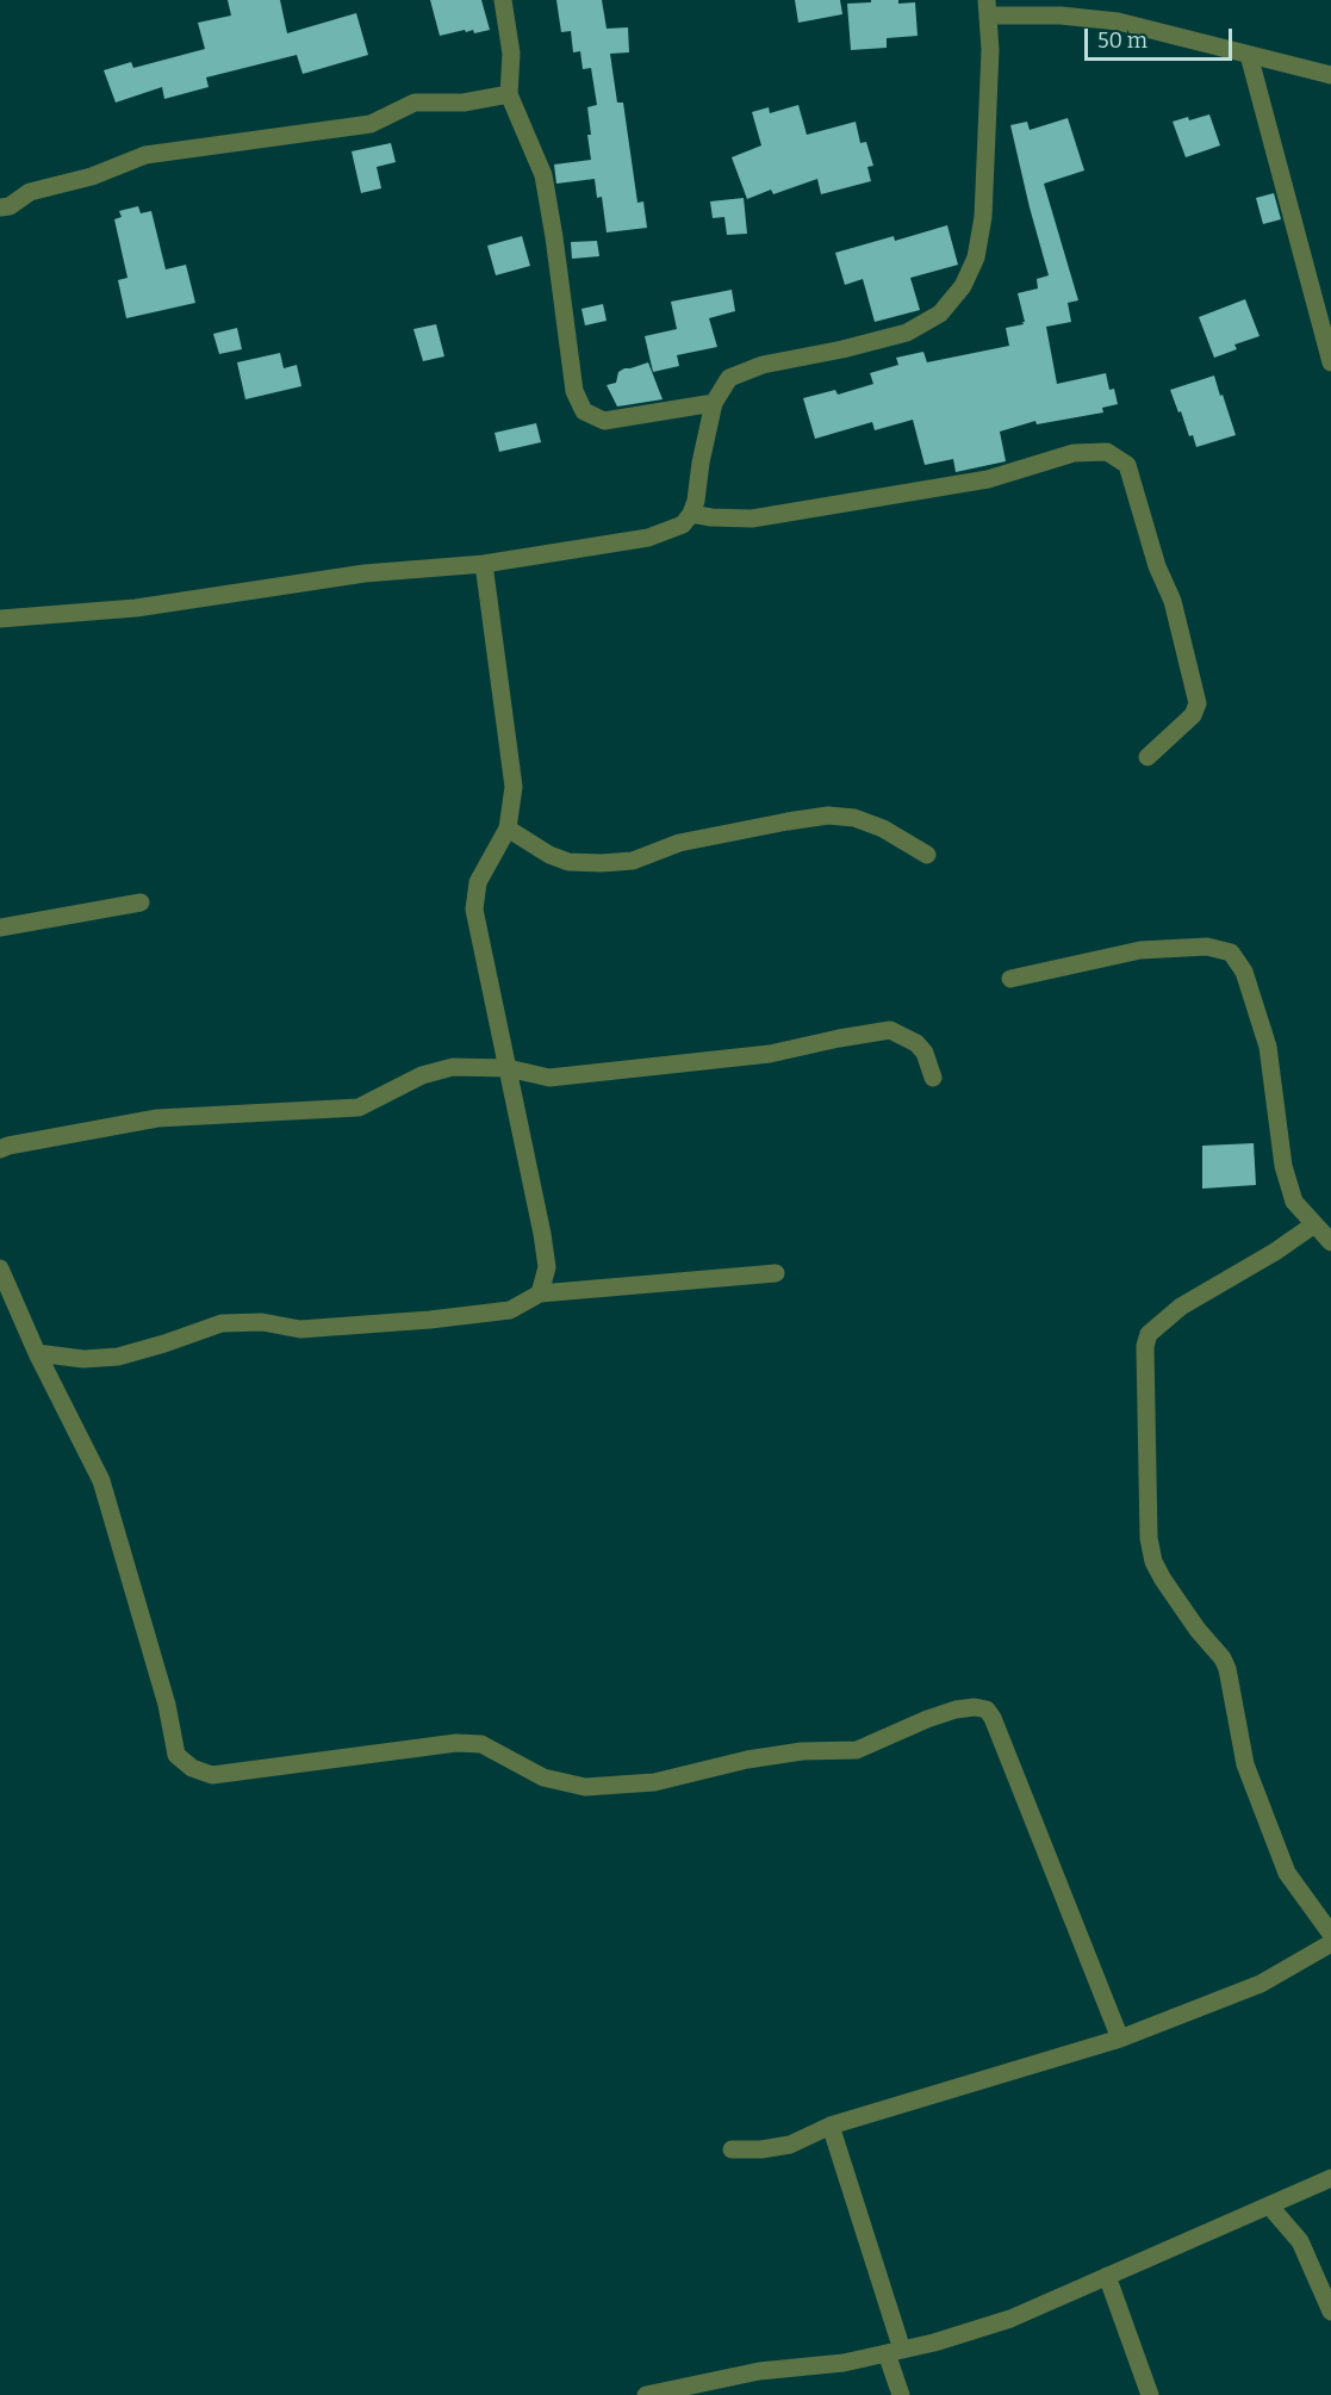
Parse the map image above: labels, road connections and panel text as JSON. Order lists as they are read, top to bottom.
{
  "scale_bar": "50 m"
}
